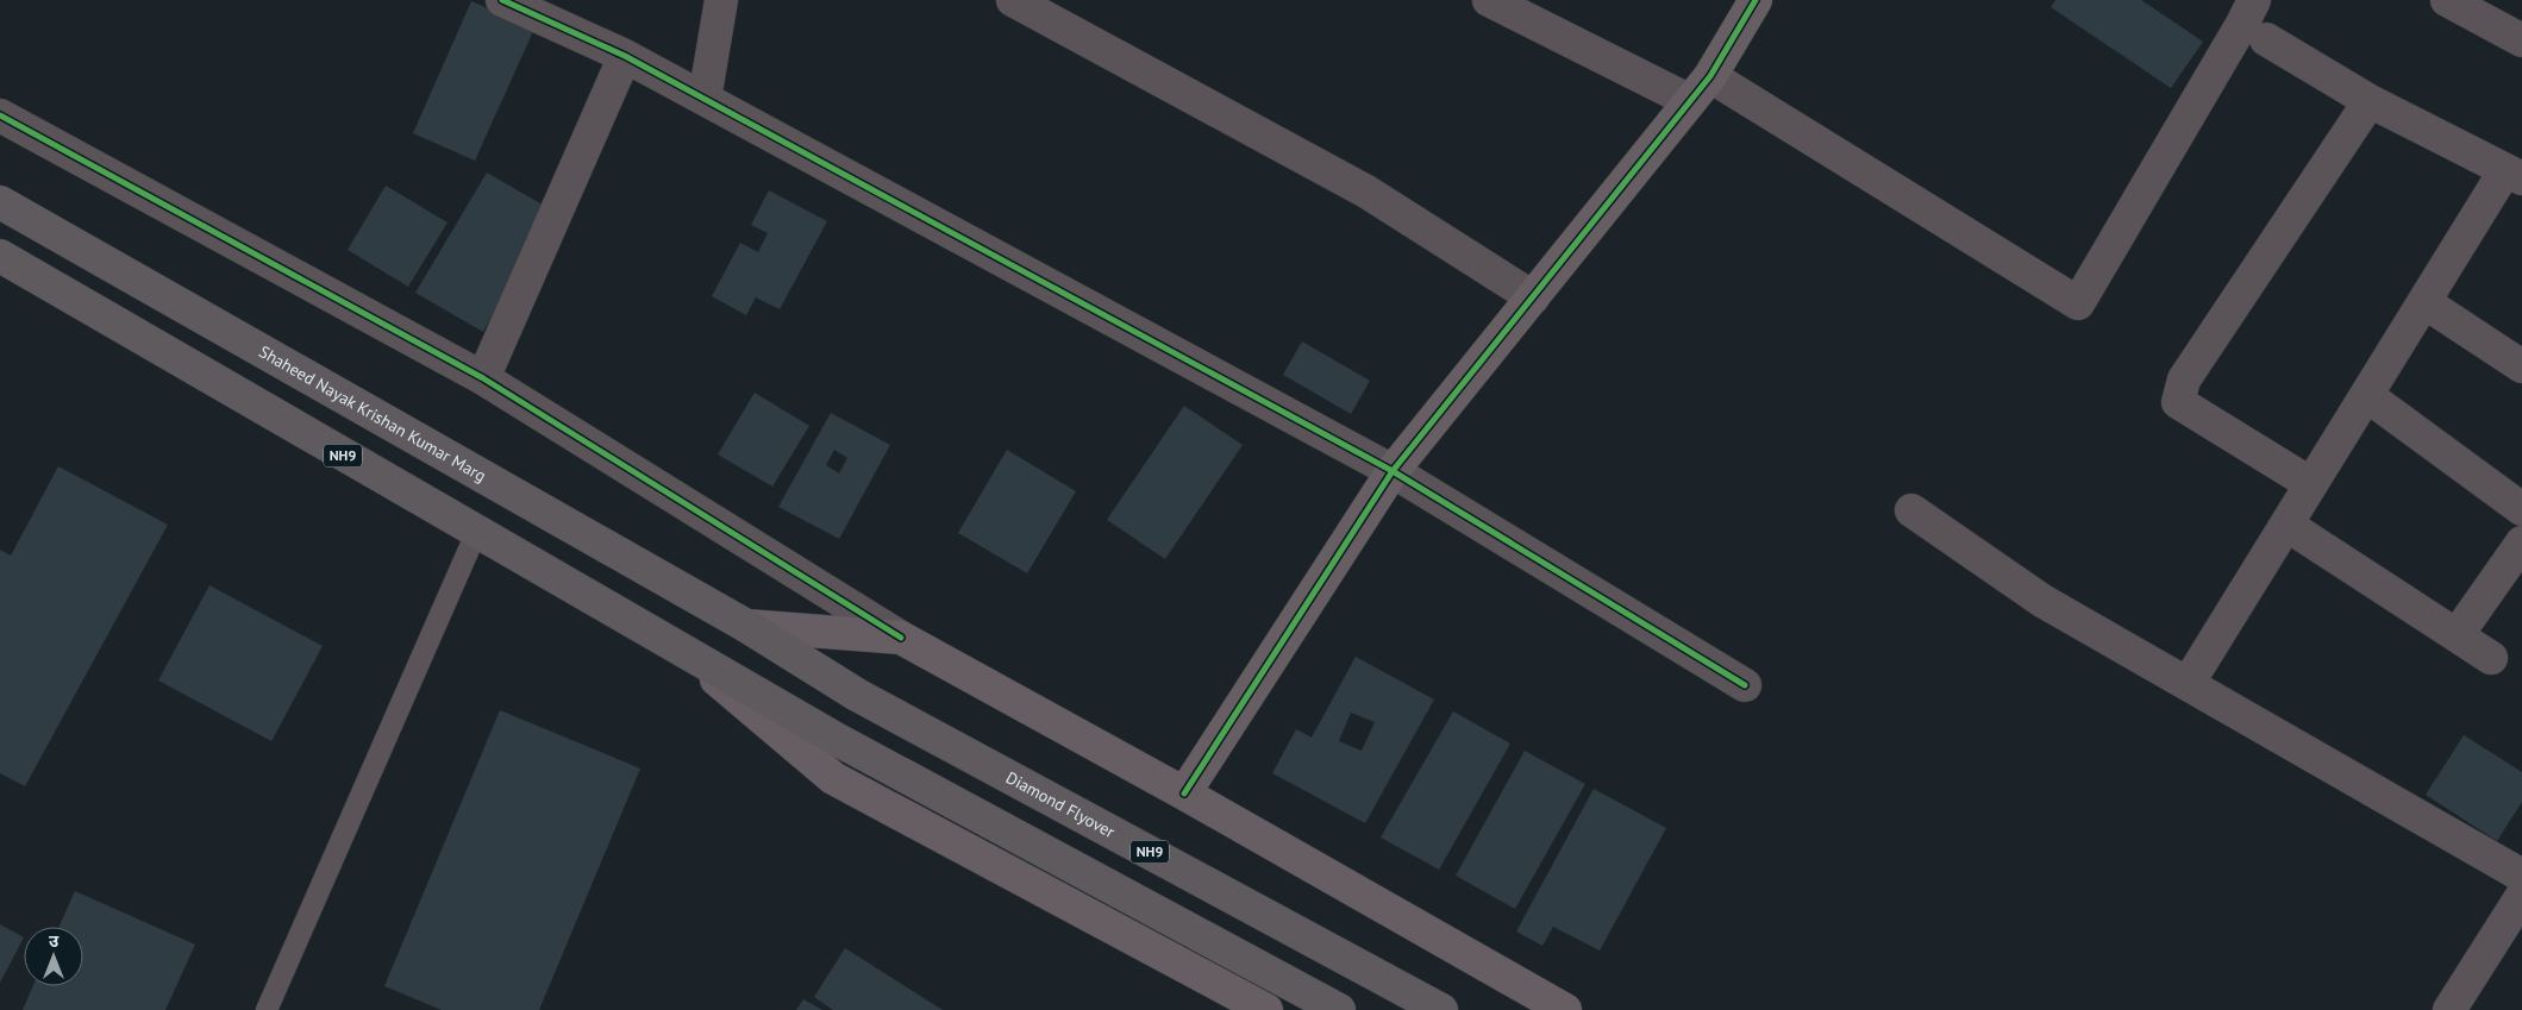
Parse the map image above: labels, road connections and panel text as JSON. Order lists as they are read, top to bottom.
{
  "streets": {
    "highway": ["Shaheed Nayak Krishan Kumar Marg", "NH9", "Diamond Flyover"]
  },
  "crossings": [
    ["Shaheed Nayak Krishan Kumar Marg", "Diamond Flyover"]
  ],
  "north": "top"
}
